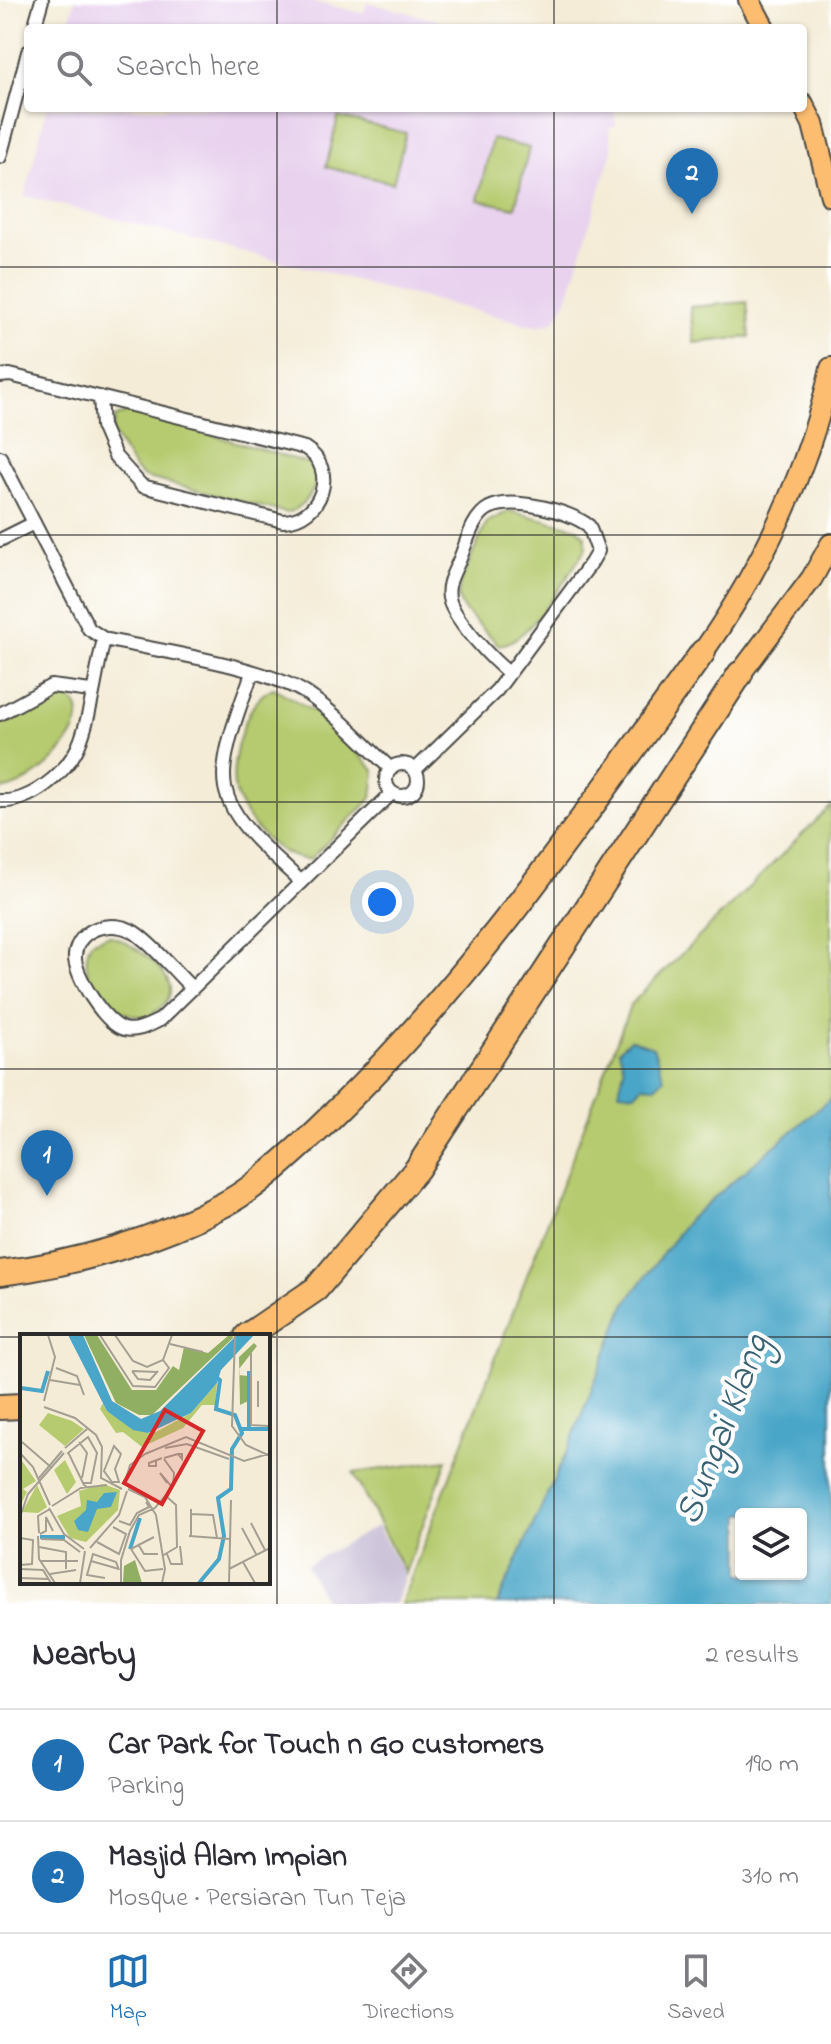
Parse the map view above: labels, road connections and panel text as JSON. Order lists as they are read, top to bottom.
{
  "water": ["Sungai Klang"],
  "page": {
    "search": "Search here",
    "pins": ["2", "1"],
    "heading": ["Nearby", "2 results"],
    "list": [
      {
        "mark": "1",
        "name": "Car Park for Touch n Go customers",
        "note": "Parking",
        "value": "190 m"
      },
      {
        "mark": "2",
        "name": "Masjid Alam Impian",
        "note": "Mosque · Persiaran Tun Teja",
        "value": "310 m"
      }
    ],
    "nav": ["Map", "Directions", "Saved"]
  }
}
